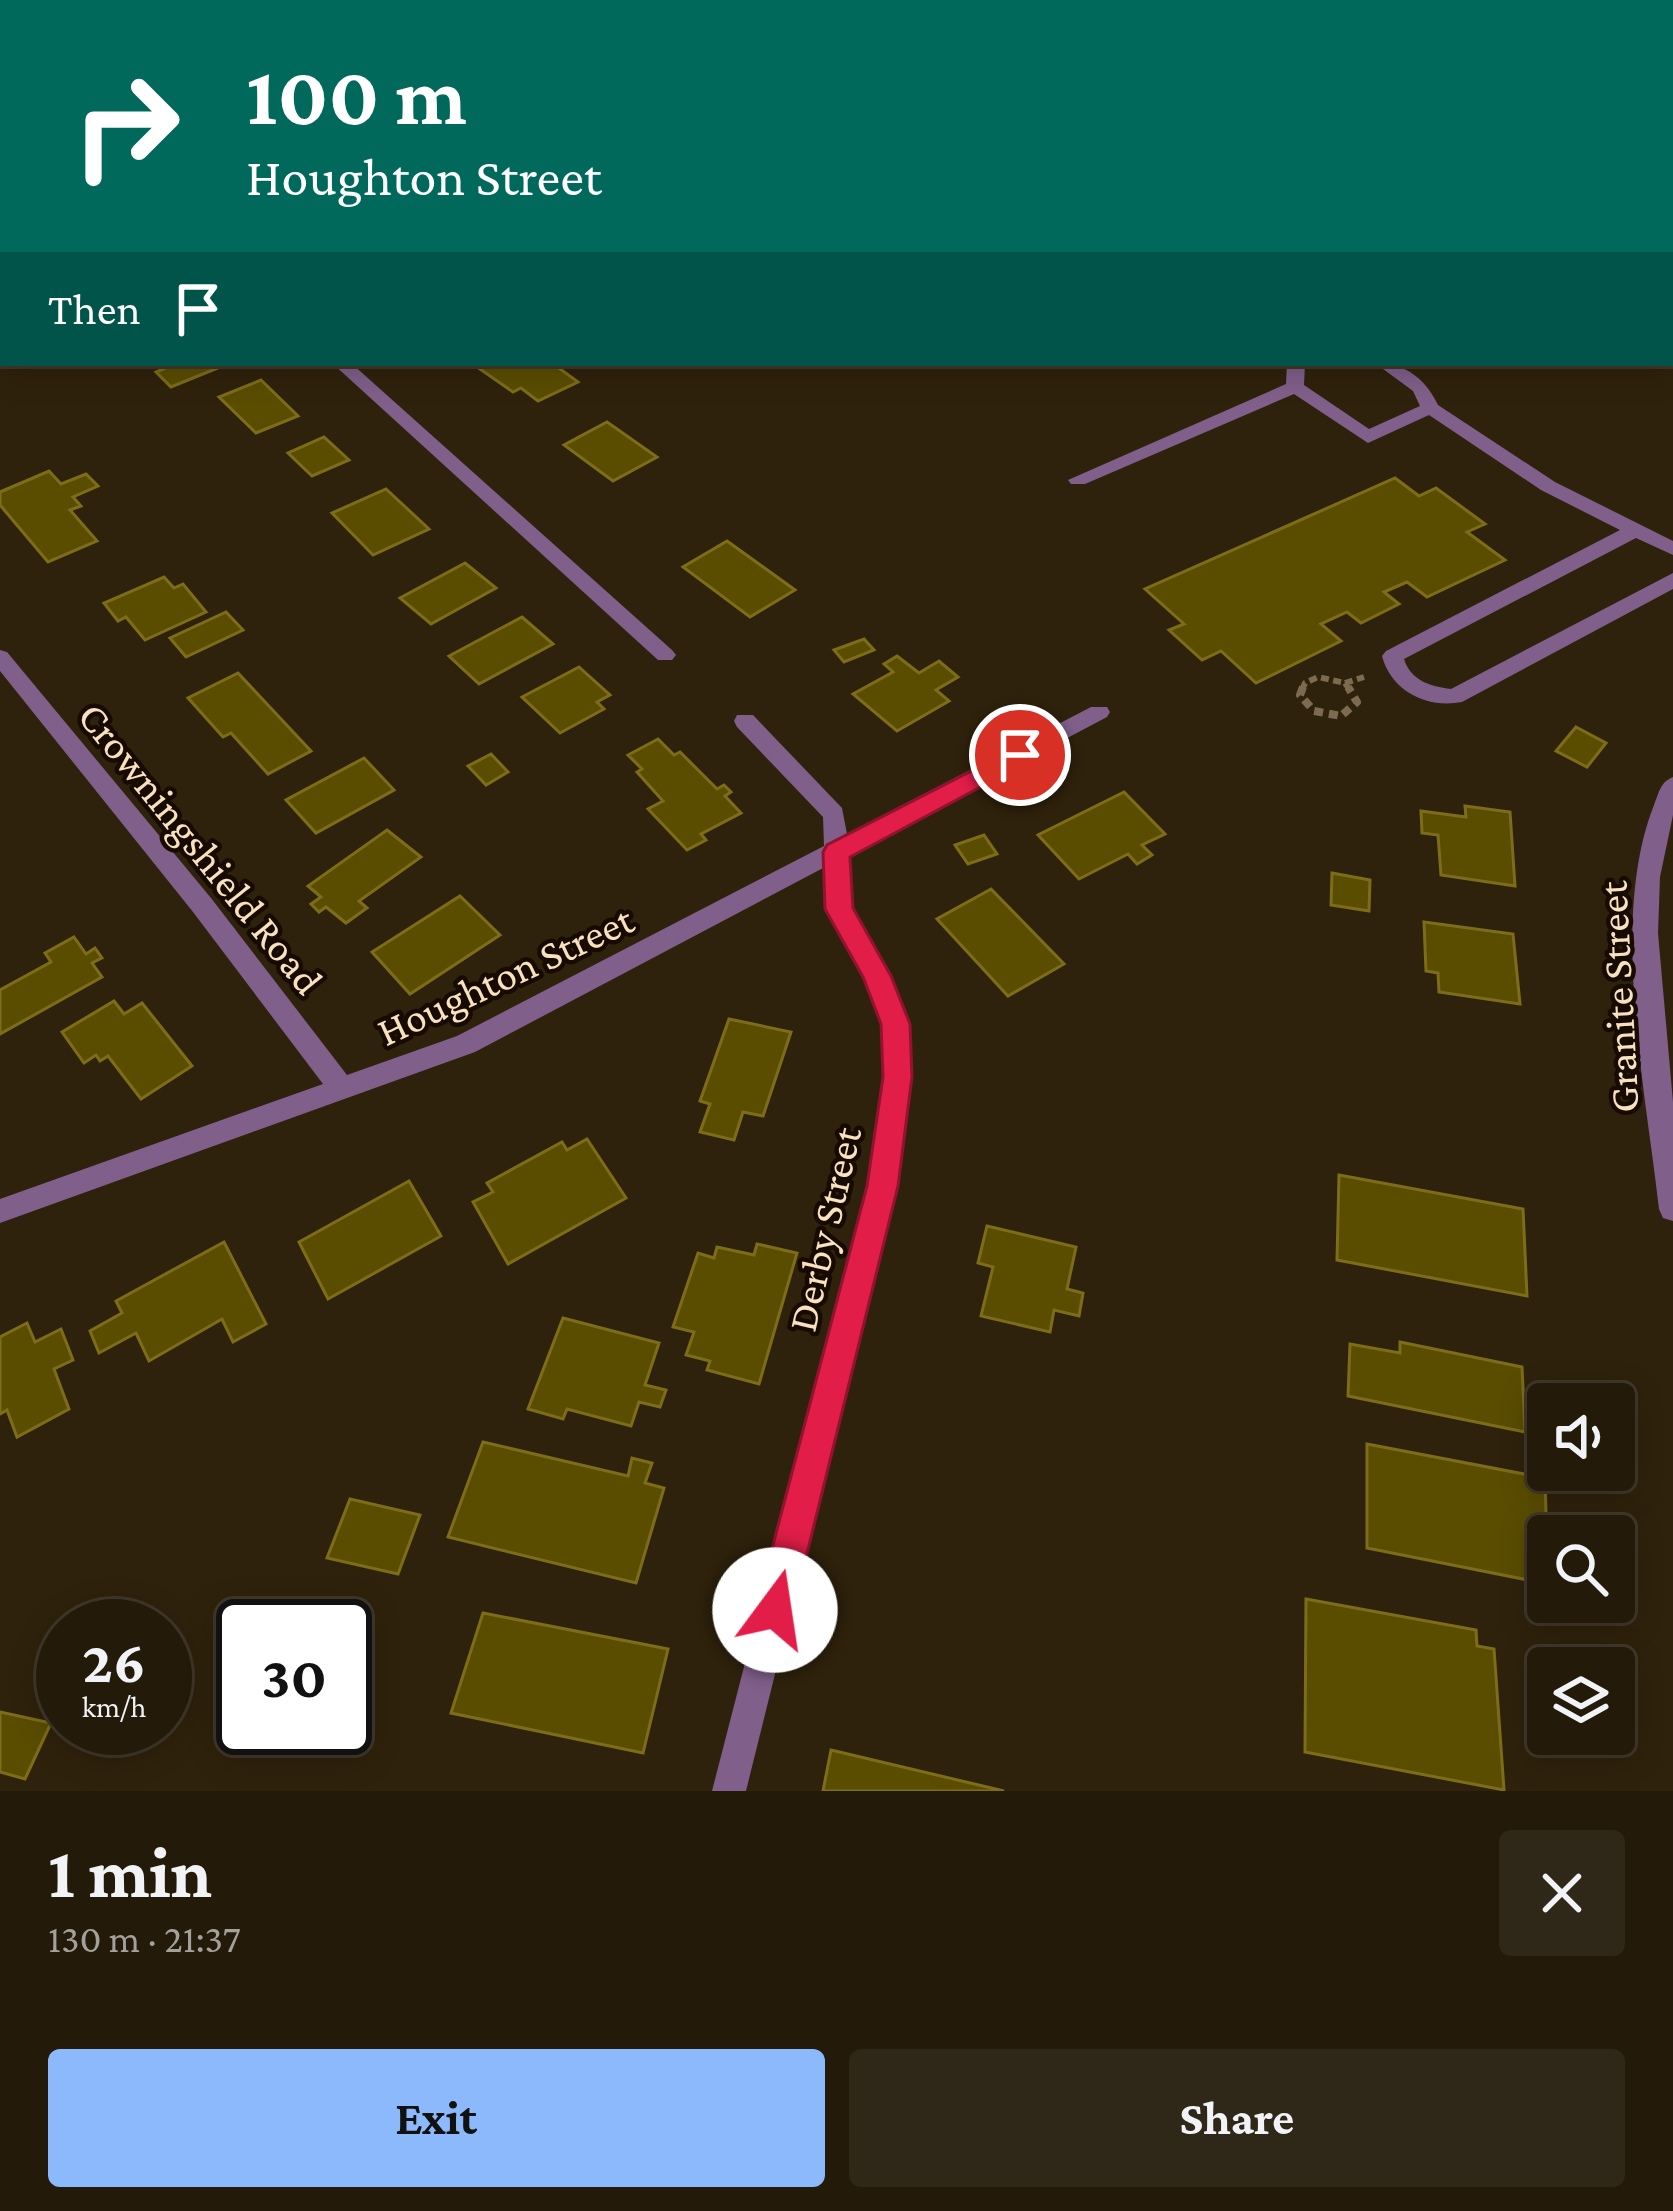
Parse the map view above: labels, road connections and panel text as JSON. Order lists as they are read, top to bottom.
{
  "streets": {
    "street": [
      "Crowningshield Road",
      "Houghton Street",
      "Granite Street",
      "Derby Street"
    ]
  },
  "crossings": [
    ["Crowningshield Road", "Houghton Street"],
    ["Houghton Street", "Derby Street"]
  ],
  "page": {
    "turn": ["100 m", "Houghton Street"],
    "then": "Then",
    "speed": "26 km/h",
    "limit": "30",
    "heading": ["1 min", "130 m · 21:37"],
    "buttons": ["Exit", "Share"]
  }
}
